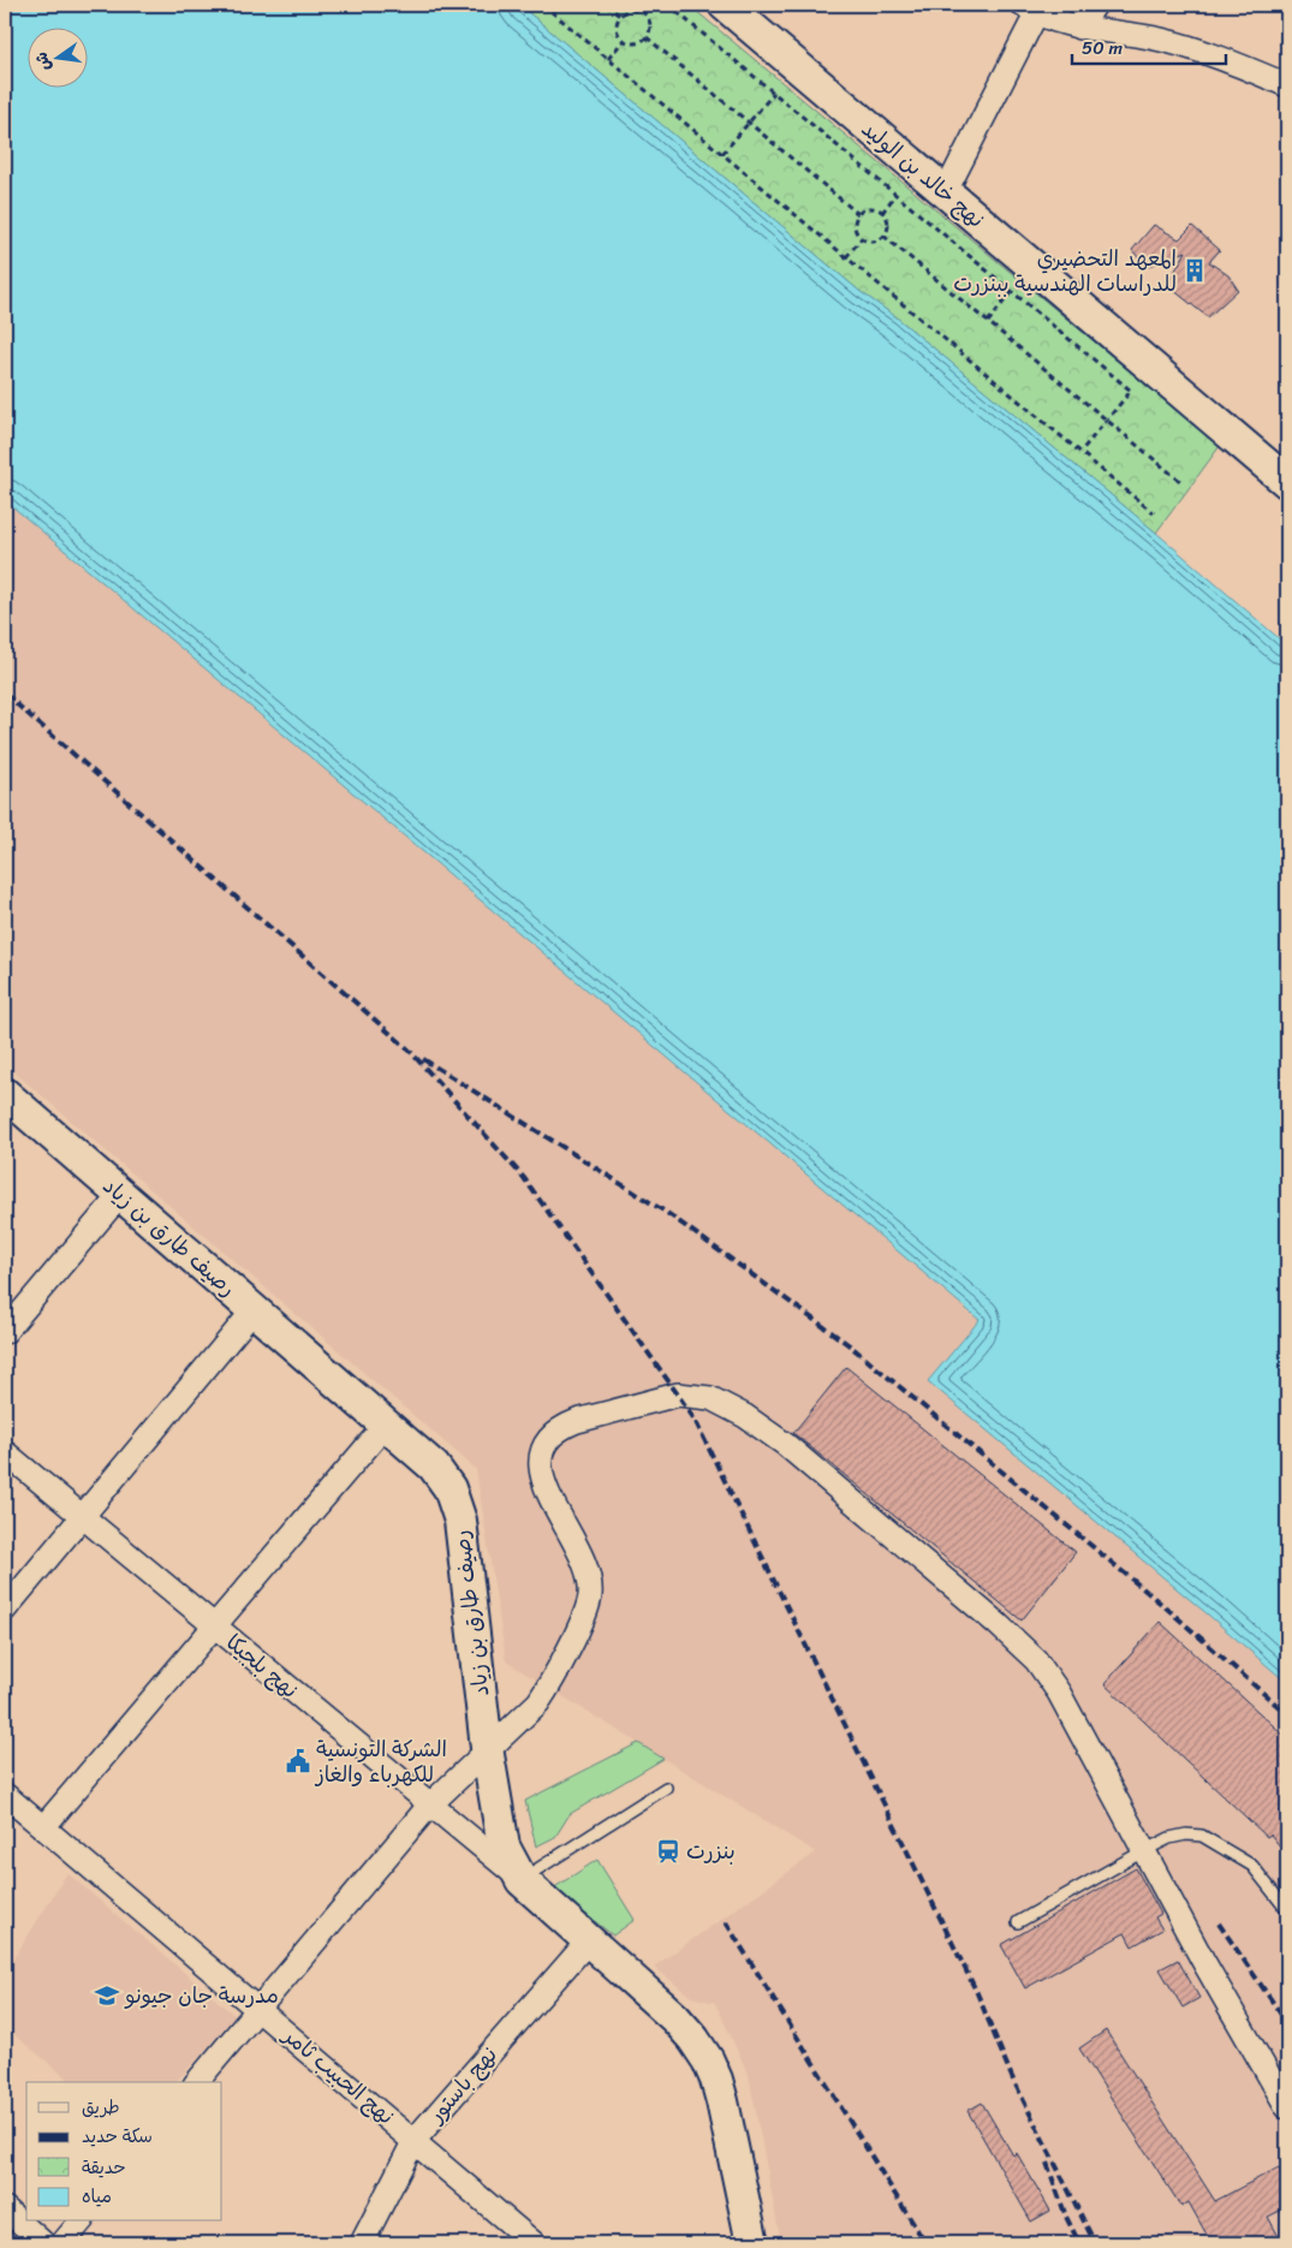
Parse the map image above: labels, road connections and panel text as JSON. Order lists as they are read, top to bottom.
{
  "streets": {
    "main road": ["نهج خالد بن الوليد", "رصيف طارق بن زياد"],
    "street": ["نهج بلجيكا", "نهج الحبيب ثامر", "نهج باستور"]
  },
  "crossings": [
    ["رصيف طارق بن زياد", "نهج بلجيكا"],
    ["رصيف طارق بن زياد", "نهج باستور"],
    ["نهج الحبيب ثامر", "نهج باستور"]
  ],
  "places": {
    "building": ["المعهد التحضيري للدراسات الهندسية ببنزرت"],
    "public building": ["الشركة التونسية للكهرباء والغاز"],
    "station": ["بنزرت"],
    "school or university": ["مدرسة جان جيونو"]
  },
  "legend": [
    "طريق",
    "سكة حديد",
    "حديقة",
    "مياه"
  ],
  "scale_bar": "50 m",
  "north": "left"
}
